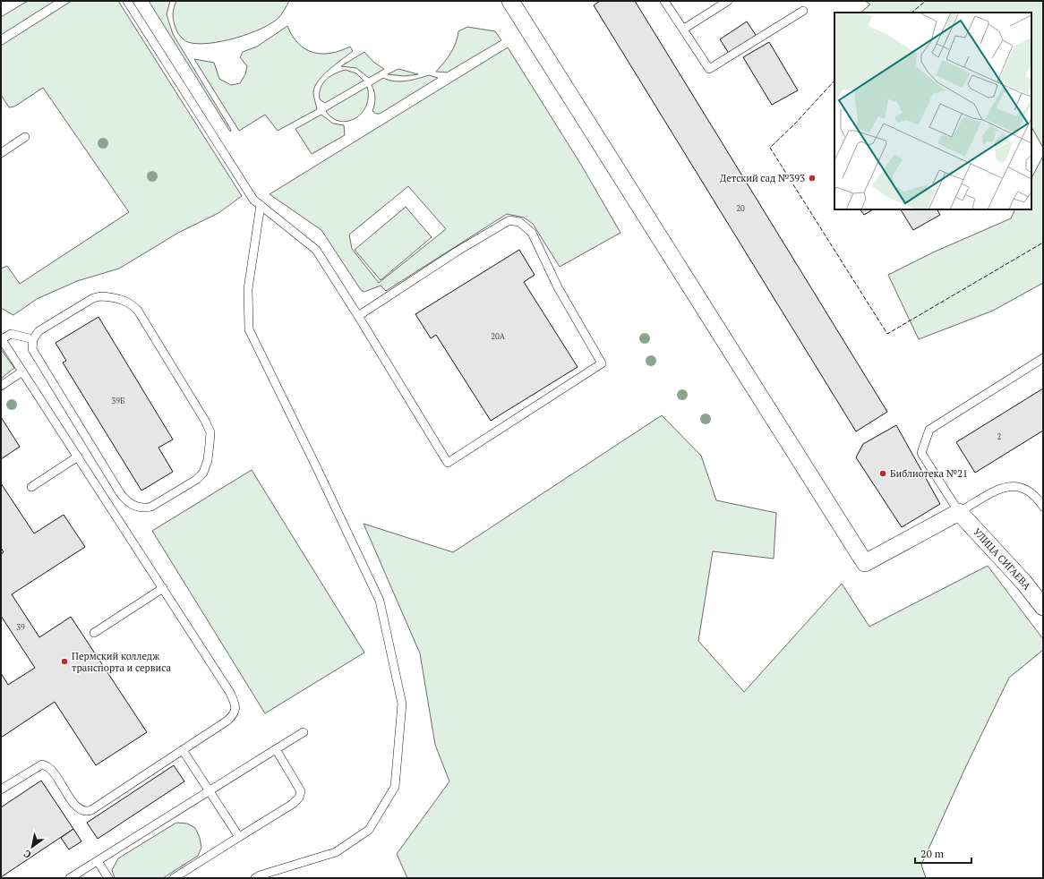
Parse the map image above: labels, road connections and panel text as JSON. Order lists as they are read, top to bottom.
{
  "streets": {
    "street": ["УЛИЦА СИГАЕВА"]
  },
  "places": ["Детский сад №393", "Библиотека №21", "Пермский колледж транспорта и сервиса"],
  "house_numbers": [
    "20",
    "20А",
    "39Б",
    "2",
    "39"
  ],
  "scale_bar": "20 m",
  "north": "bottom left"
}
